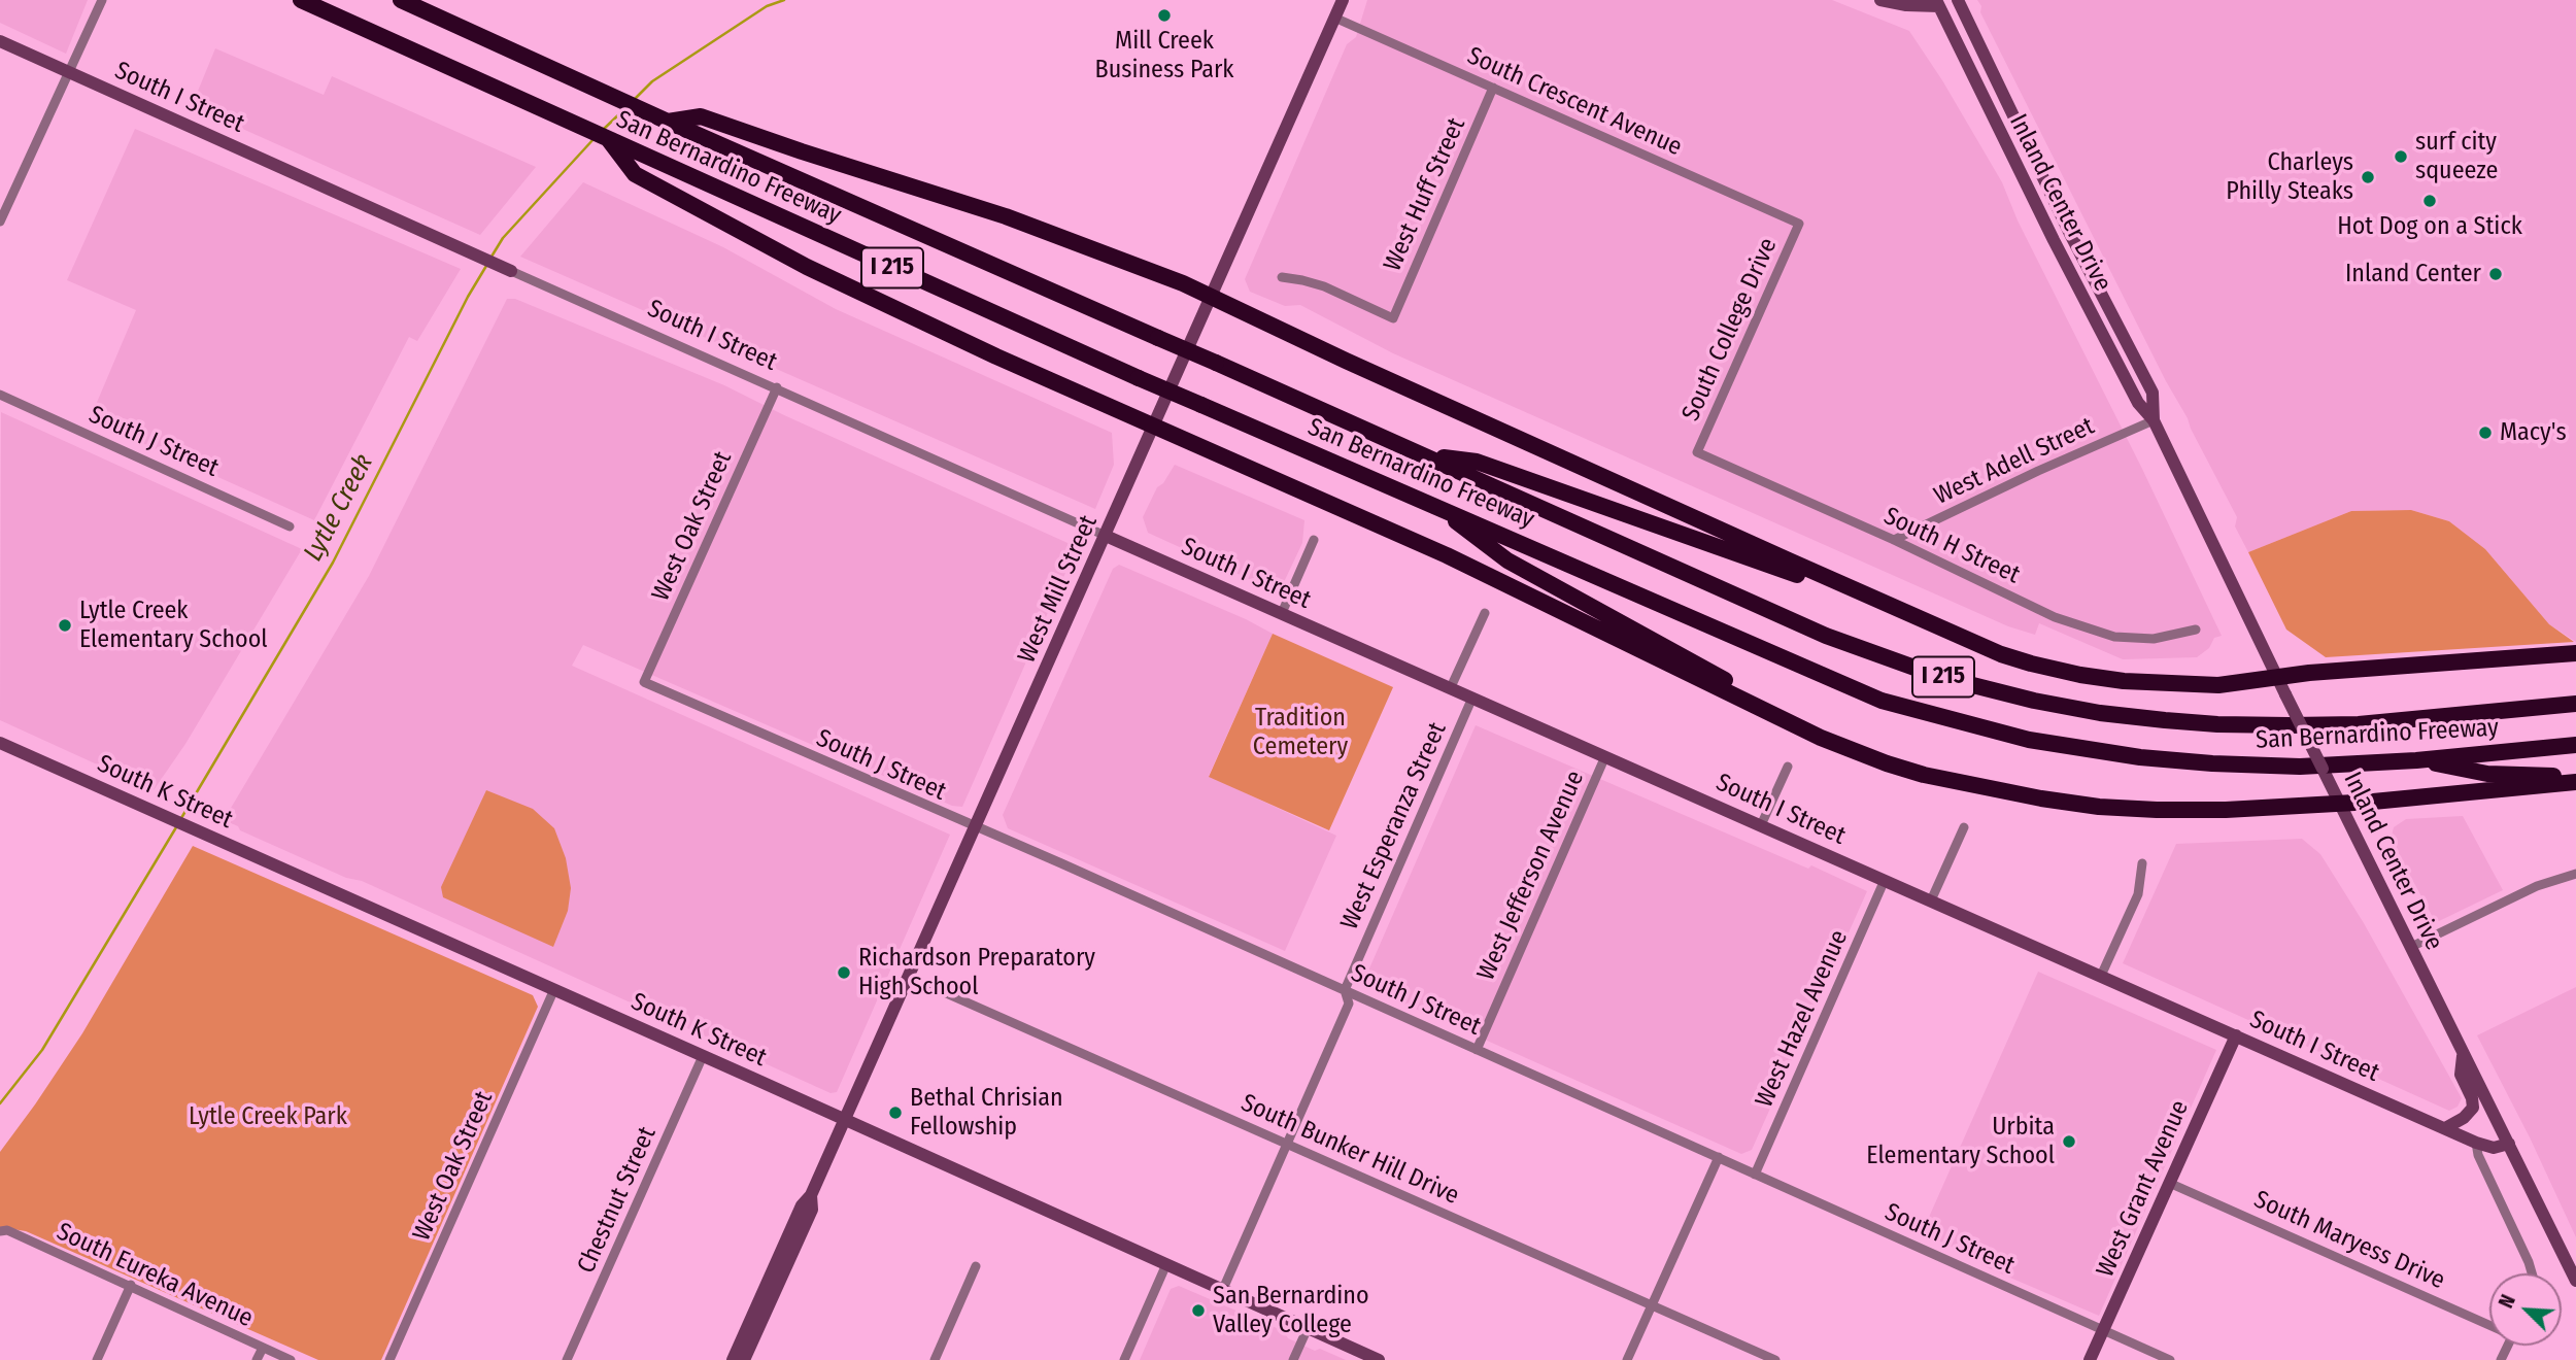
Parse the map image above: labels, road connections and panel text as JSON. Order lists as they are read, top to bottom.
{
  "streets": {
    "highway": ["San Bernardino Freeway", "I 215"],
    "street": [
      "South I Street",
      "South Crescent Avenue",
      "West Huff Street",
      "Inland Center Drive",
      "South College Drive",
      "South J Street",
      "West Adell Street",
      "West Oak Street",
      "South H Street",
      "West Mill Street",
      "South K Street",
      "West Esperanza Street",
      "West Jefferson Avenue",
      "West Hazel Avenue",
      "South Bunker Hill Drive",
      "West Grant Avenue",
      "Chestnut Street",
      "South Maryess Drive",
      "South Eureka Avenue"
    ]
  },
  "crossings": [
    ["South I Street", "Inland Center Drive"],
    ["South I Street", "West Oak Street"],
    ["South I Street", "West Mill Street"],
    ["South I Street", "West Esperanza Street"],
    ["South I Street", "West Jefferson Avenue"],
    ["South I Street", "West Hazel Avenue"],
    ["South I Street", "West Grant Avenue"],
    ["South Crescent Avenue", "West Huff Street"],
    ["South Crescent Avenue", "South College Drive"],
    ["South Crescent Avenue", "West Mill Street"],
    ["Inland Center Drive", "West Adell Street"],
    ["South College Drive", "South H Street"],
    ["South J Street", "West Oak Street"],
    ["South J Street", "West Mill Street"],
    ["South J Street", "West Esperanza Street"],
    ["South J Street", "West Jefferson Avenue"],
    ["South J Street", "West Hazel Avenue"],
    ["South J Street", "West Grant Avenue"],
    ["West Adell Street", "South H Street"],
    ["West Oak Street", "South K Street"],
    ["West Mill Street", "South K Street"],
    ["West Mill Street", "South Bunker Hill Drive"],
    ["South K Street", "West Esperanza Street"],
    ["South K Street", "Chestnut Street"],
    ["West Esperanza Street", "South Bunker Hill Drive"],
    ["West Grant Avenue", "South Maryess Drive"]
  ],
  "water": ["Lytle Creek"],
  "parks": ["Tradition Cemetery", "Lytle Creek Park"],
  "places": [
    "Mill Creek Business Park",
    "surf city squeeze",
    "Charleys Philly Steaks",
    "Hot Dog on a Stick",
    "Inland Center",
    "Macy's",
    "Lytle Creek Elementary School",
    "Richardson Preparatory High School",
    "Bethal Chrisian Fellowship",
    "Urbita Elementary School",
    "San Bernardino Valley College"
  ],
  "north": "top left"
}
